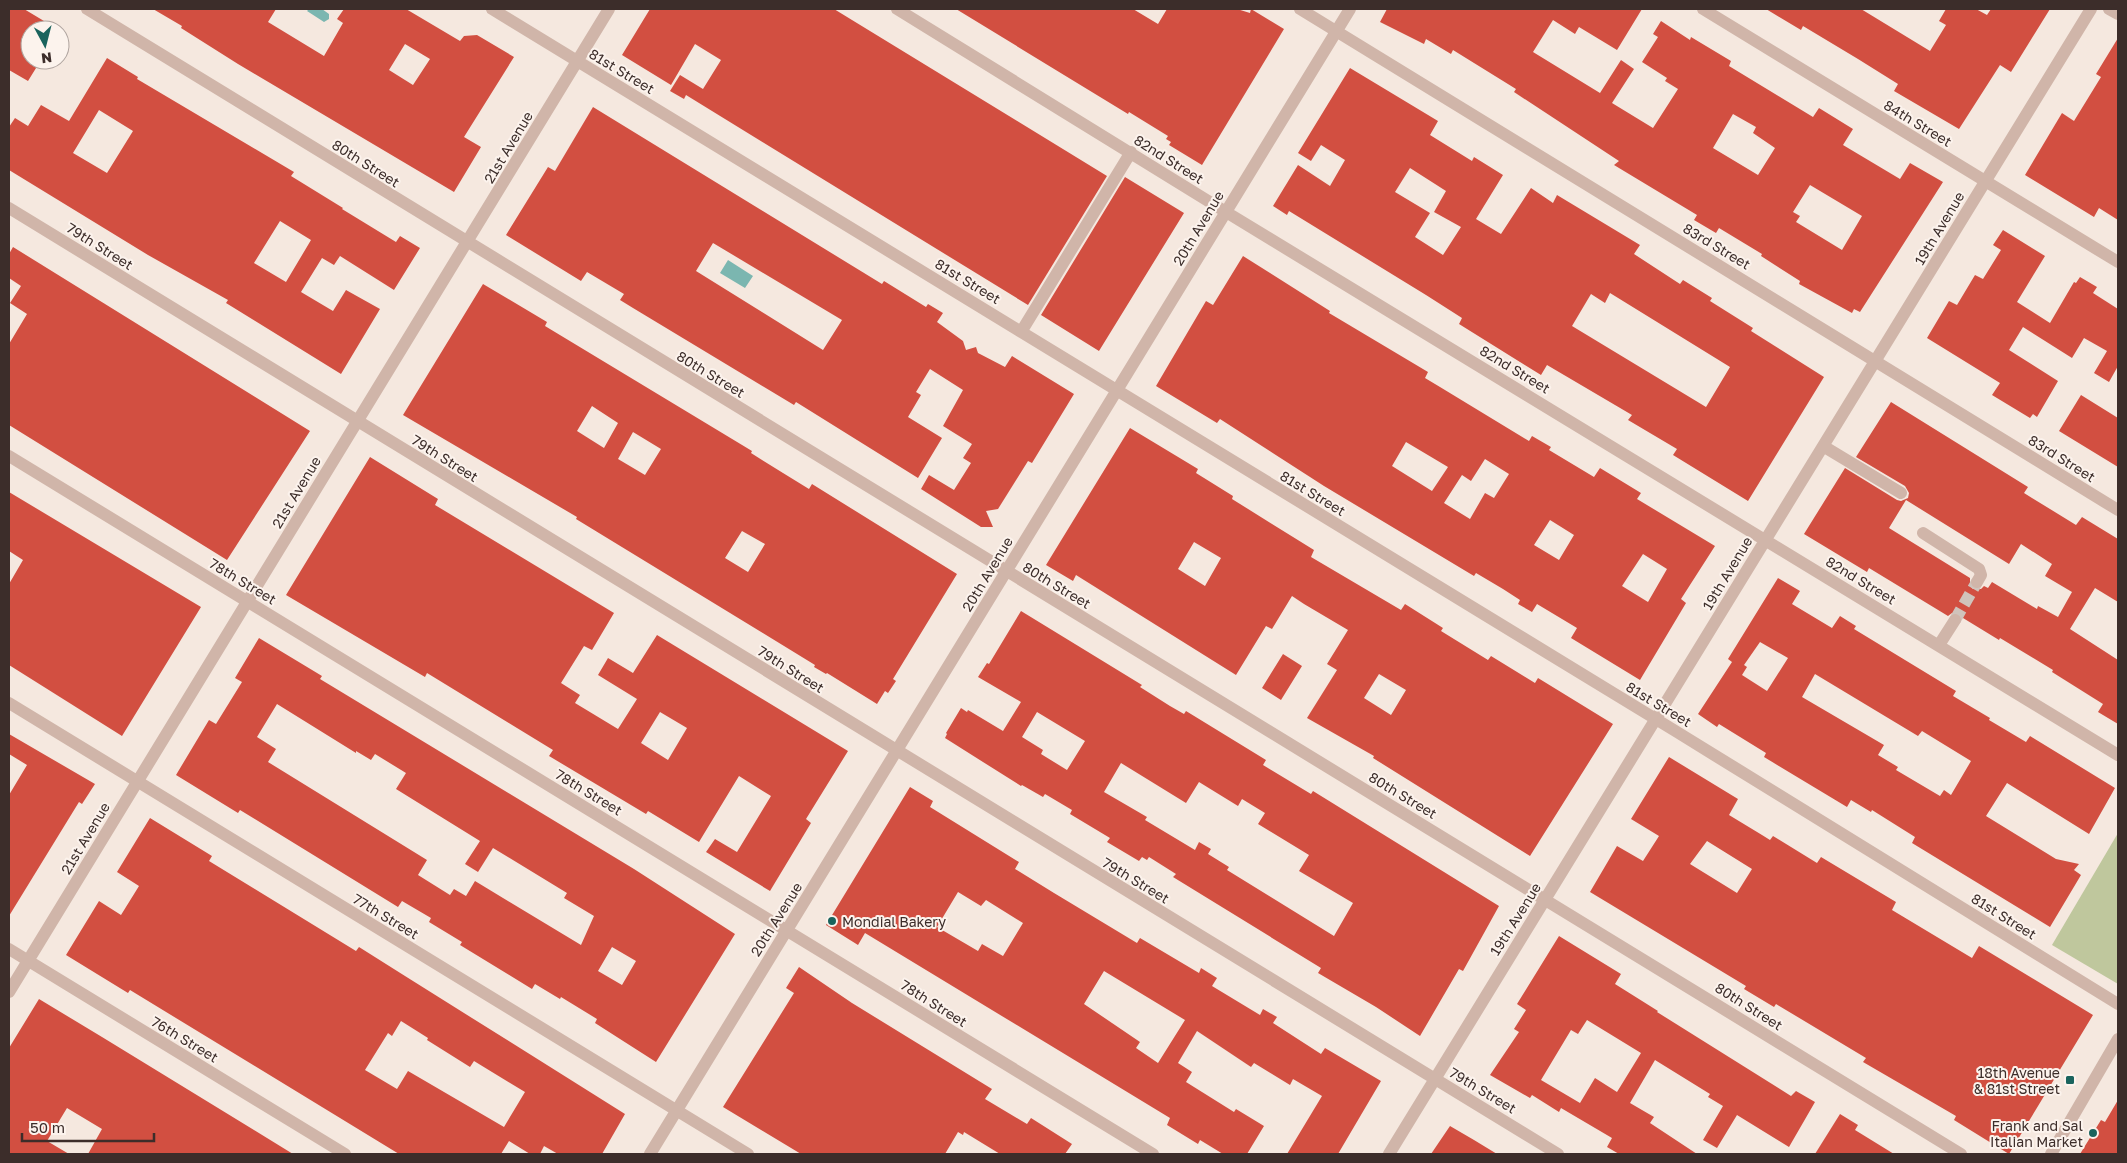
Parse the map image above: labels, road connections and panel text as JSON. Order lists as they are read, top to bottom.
{
  "streets": {
    "street": [
      "81st Street",
      "84th Street",
      "21st Avenue",
      "82nd Street",
      "80th Street",
      "20th Avenue",
      "19th Avenue",
      "79th Street",
      "83rd Street",
      "78th Street",
      "77th Street",
      "76th Street"
    ]
  },
  "crossings": [
    ["81st Street", "21st Avenue"],
    ["81st Street", "20th Avenue"],
    ["81st Street", "19th Avenue"],
    ["84th Street", "19th Avenue"],
    ["21st Avenue", "80th Street"],
    ["21st Avenue", "79th Street"],
    ["21st Avenue", "78th Street"],
    ["21st Avenue", "77th Street"],
    ["21st Avenue", "76th Street"],
    ["82nd Street", "20th Avenue"],
    ["82nd Street", "19th Avenue"],
    ["80th Street", "20th Avenue"],
    ["80th Street", "19th Avenue"],
    ["20th Avenue", "79th Street"],
    ["20th Avenue", "83rd Street"],
    ["20th Avenue", "78th Street"],
    ["20th Avenue", "77th Street"],
    ["19th Avenue", "79th Street"],
    ["19th Avenue", "83rd Street"]
  ],
  "places": {
    "other": ["Mondial Bakery", "Frank and Sal Italian Market"],
    "transit": ["18th Avenue & 81st Street"]
  },
  "scale_bar": "50 m",
  "north": "bottom"
}
